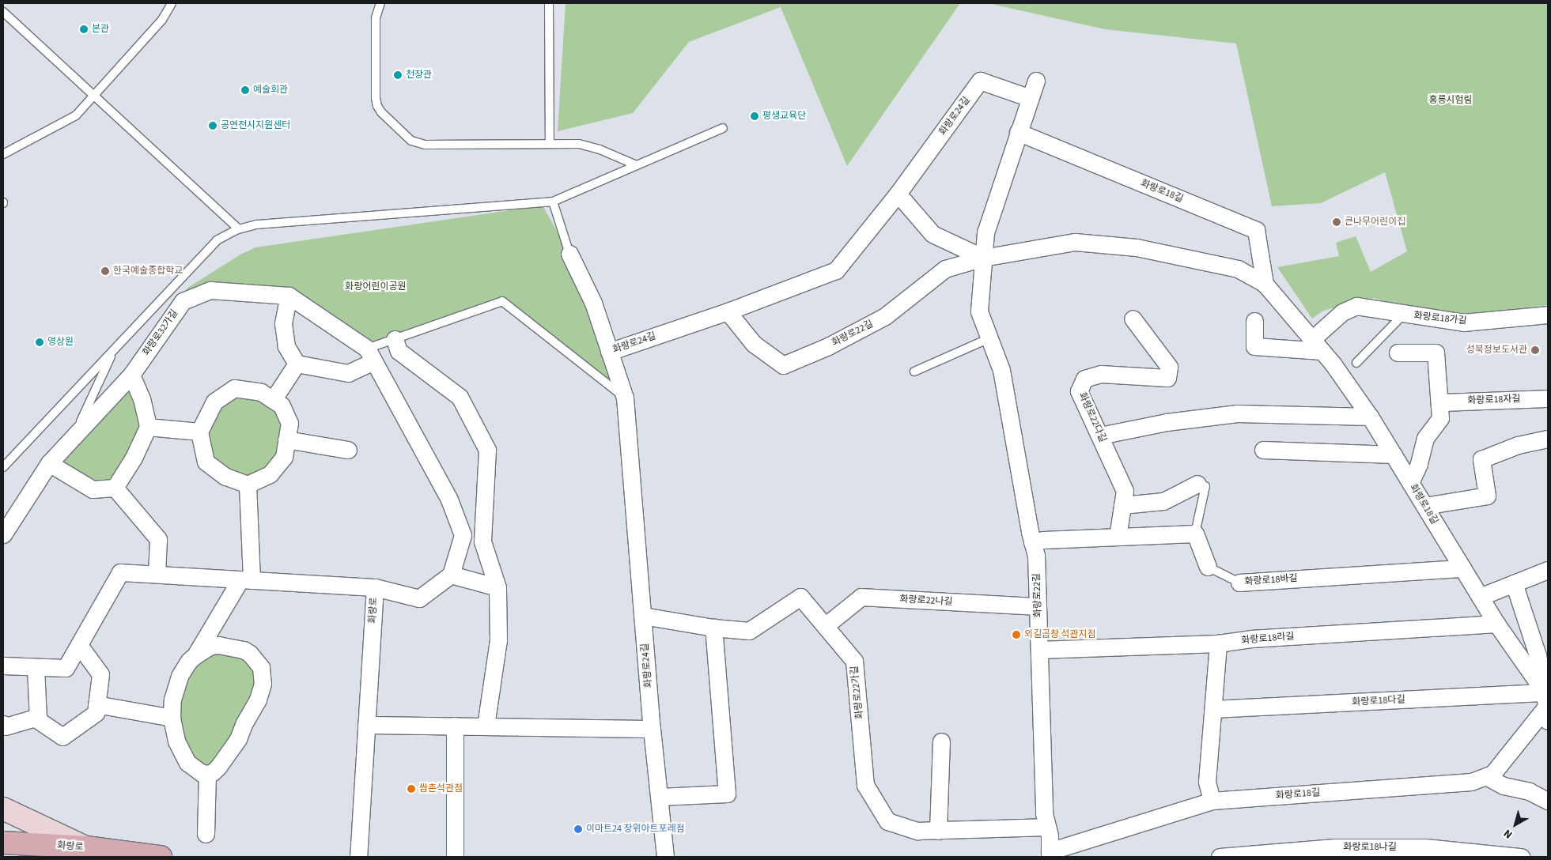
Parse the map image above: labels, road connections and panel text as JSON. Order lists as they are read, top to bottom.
{
  "streets": {
    "main road": ["화랑로"],
    "street": [
      "화랑로24길",
      "화랑로18길",
      "화랑로18가길",
      "화랑로32가길",
      "화랑로22길",
      "화랑로18자길",
      "화랑로22다길",
      "화랑로18바길",
      "화랑로22나길",
      "화랑로18라길",
      "화랑로22가길",
      "화랑로18다길",
      "화랑로18나길"
    ]
  },
  "crossings": [
    ["화랑로24길", "화랑로22길"],
    ["화랑로24길", "화랑로22가길"],
    ["화랑로18길", "화랑로18가길"],
    ["화랑로18길", "화랑로22길"],
    ["화랑로18길", "화랑로18바길"],
    ["화랑로18길", "화랑로18라길"],
    ["화랑로18길", "화랑로18다길"],
    ["화랑로22길", "화랑로22나길"],
    ["화랑로22길", "화랑로18라길"],
    ["화랑로22길", "화랑로22가길"],
    ["화랑로22나길", "화랑로22가길"]
  ],
  "parks": ["홍릉시험림", "화랑어린이공원"],
  "places": [
    "본관",
    "천장관",
    "예술회관",
    "평생교육단",
    "공연전시지원센터",
    "큰나무어린이집",
    "한국예술종합학교",
    "영상원",
    "성북정보도서관",
    "외길곱창 석관지점",
    "쌈촌석관점",
    "이마트24 장위아트포레점"
  ],
  "north": "bottom left"
}
